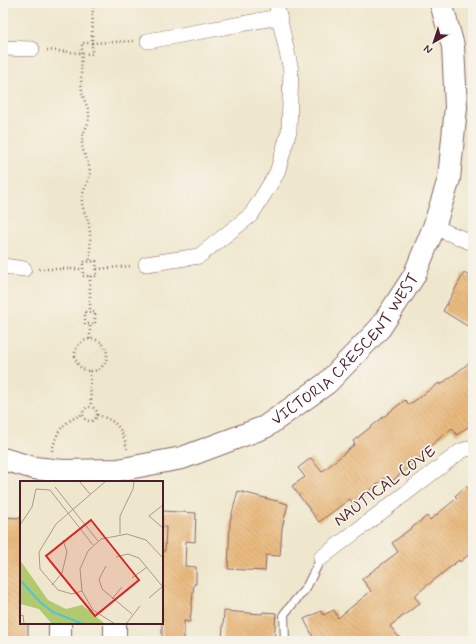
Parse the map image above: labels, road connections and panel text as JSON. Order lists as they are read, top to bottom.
{
  "streets": {
    "street": ["VICTORIA CRESCENT WEST", "NAUTICAL COVE"]
  },
  "north": "bottom left"
}
